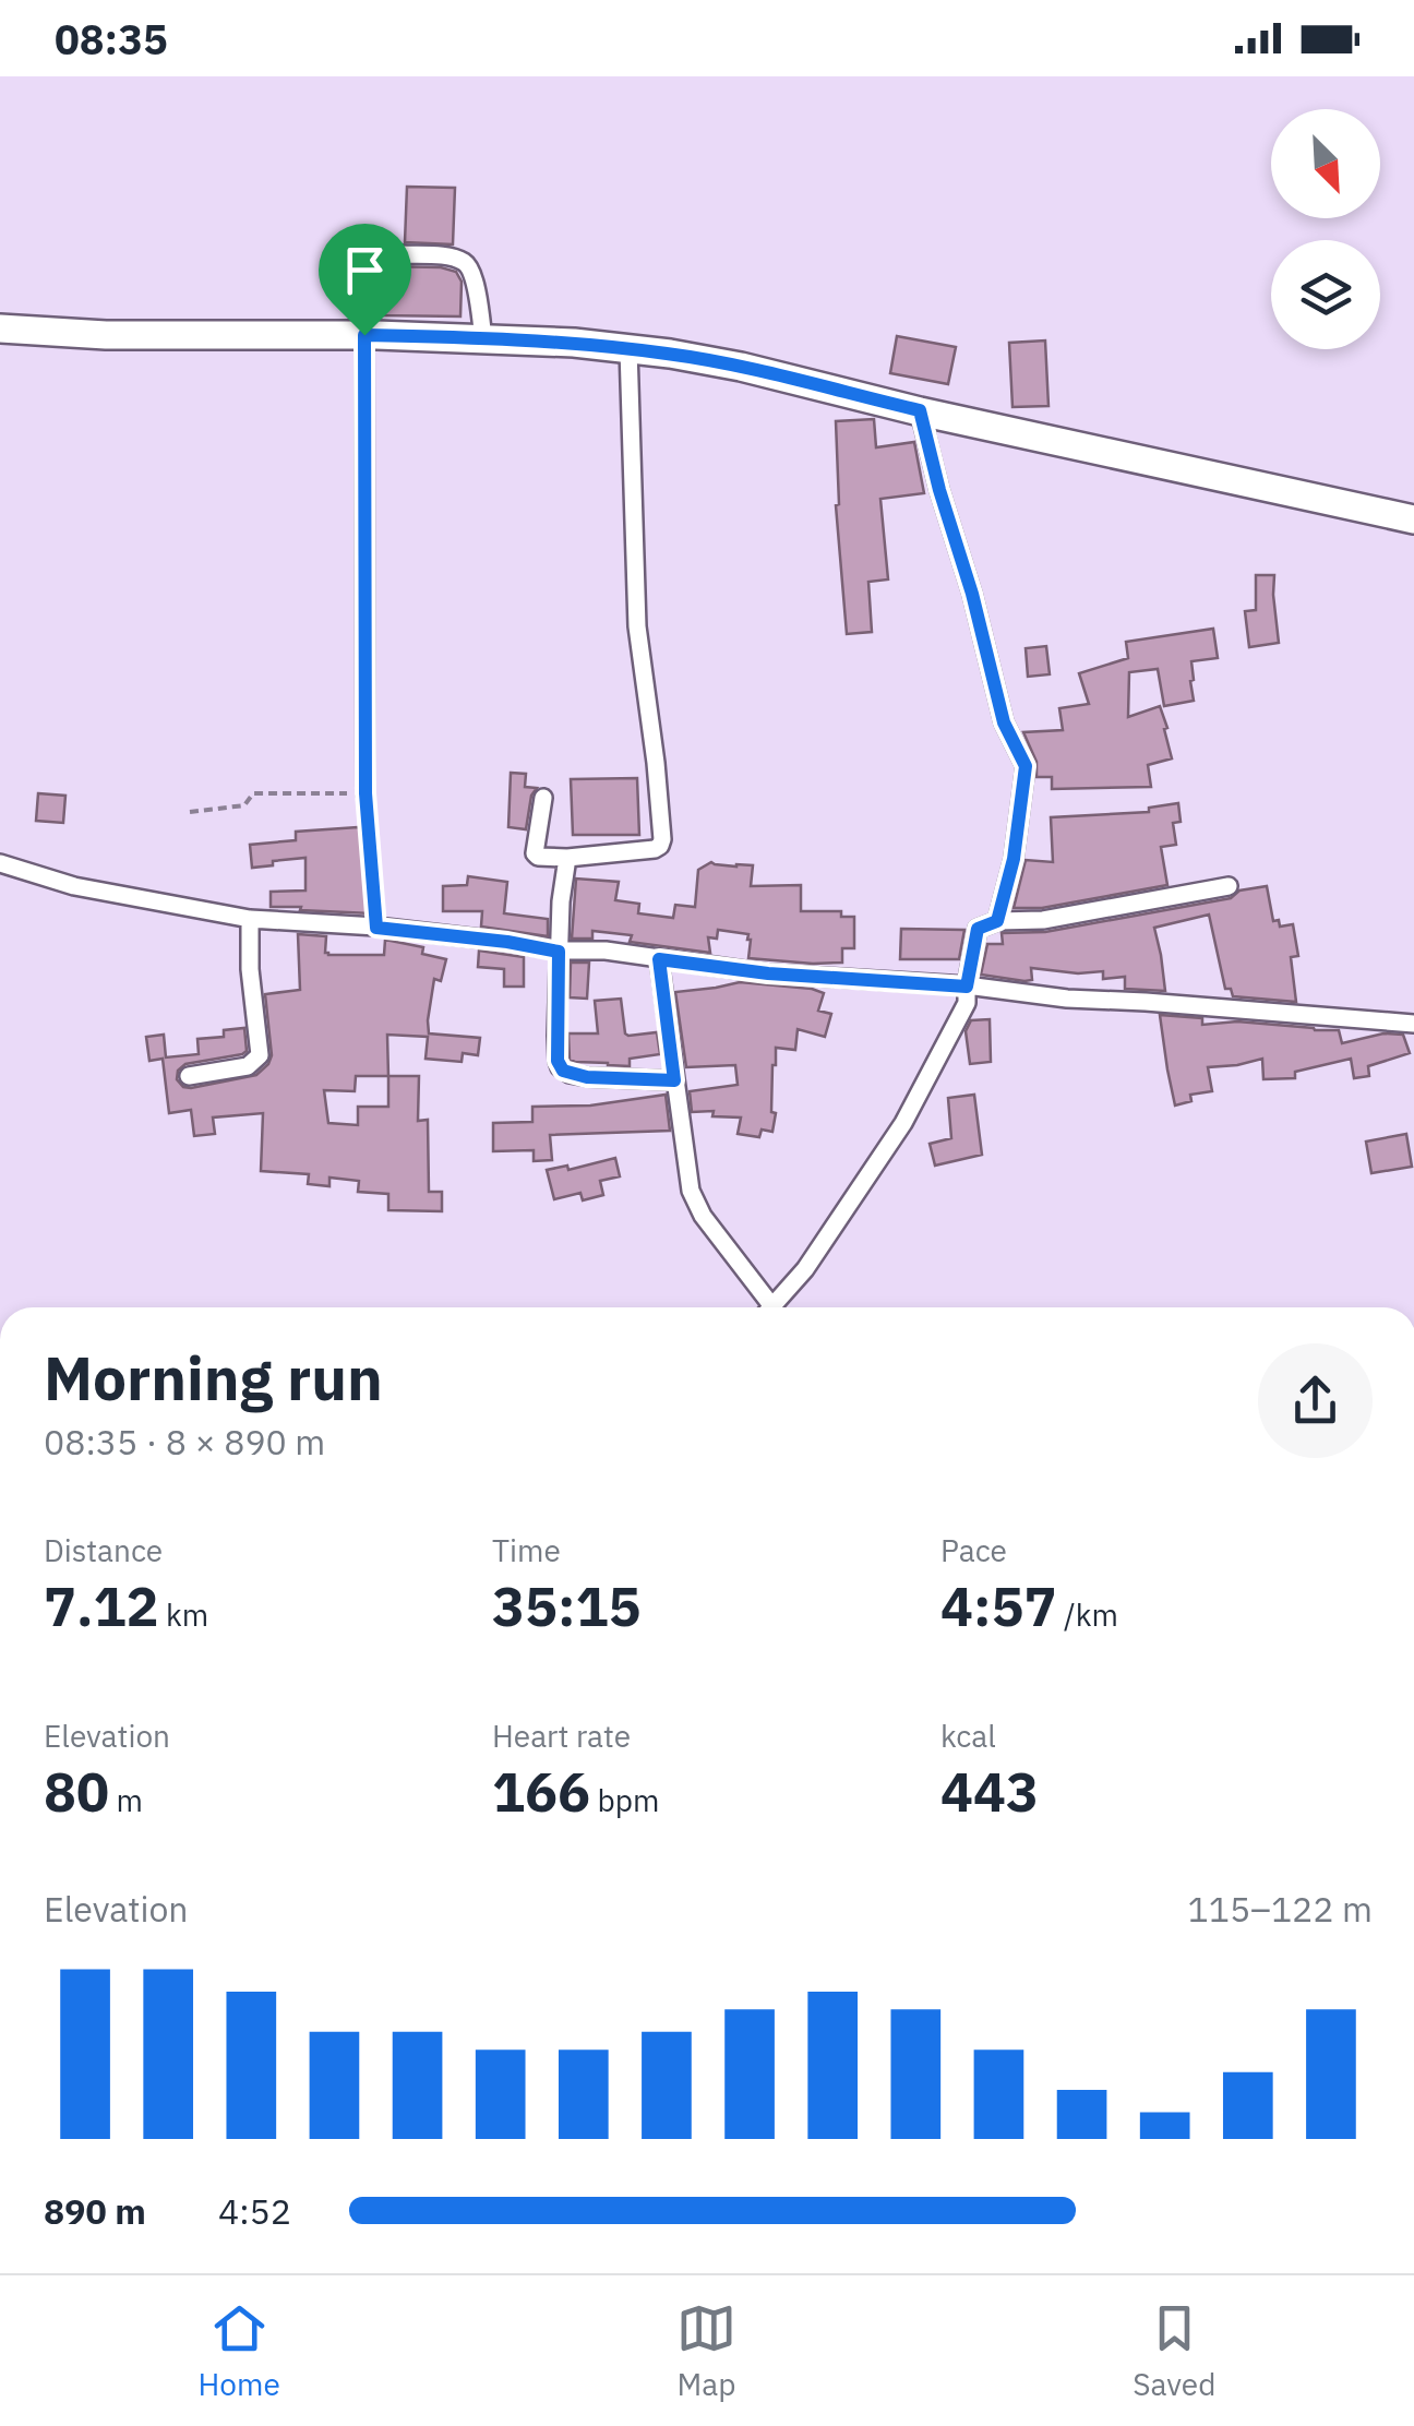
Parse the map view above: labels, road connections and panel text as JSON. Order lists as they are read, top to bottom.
{
  "north": "bottom right",
  "page": {
    "status": "08:35",
    "heading": ["Morning run", "08:35 · 8 × 890 m"],
    "stats": [
      ["Distance", "7.12 km"],
      ["Time", "35:15"],
      ["Pace", "4:57 /km"],
      ["Elevation", "80 m"],
      ["Heart rate", "166 bpm"],
      ["kcal", "443"]
    ],
    "chart": ["Elevation", "115–122 m"],
    "list": [
      {
        "name": "890 m",
        "note": "4:52"
      }
    ],
    "tabs": ["Home", "Map", "Saved"]
  }
}
